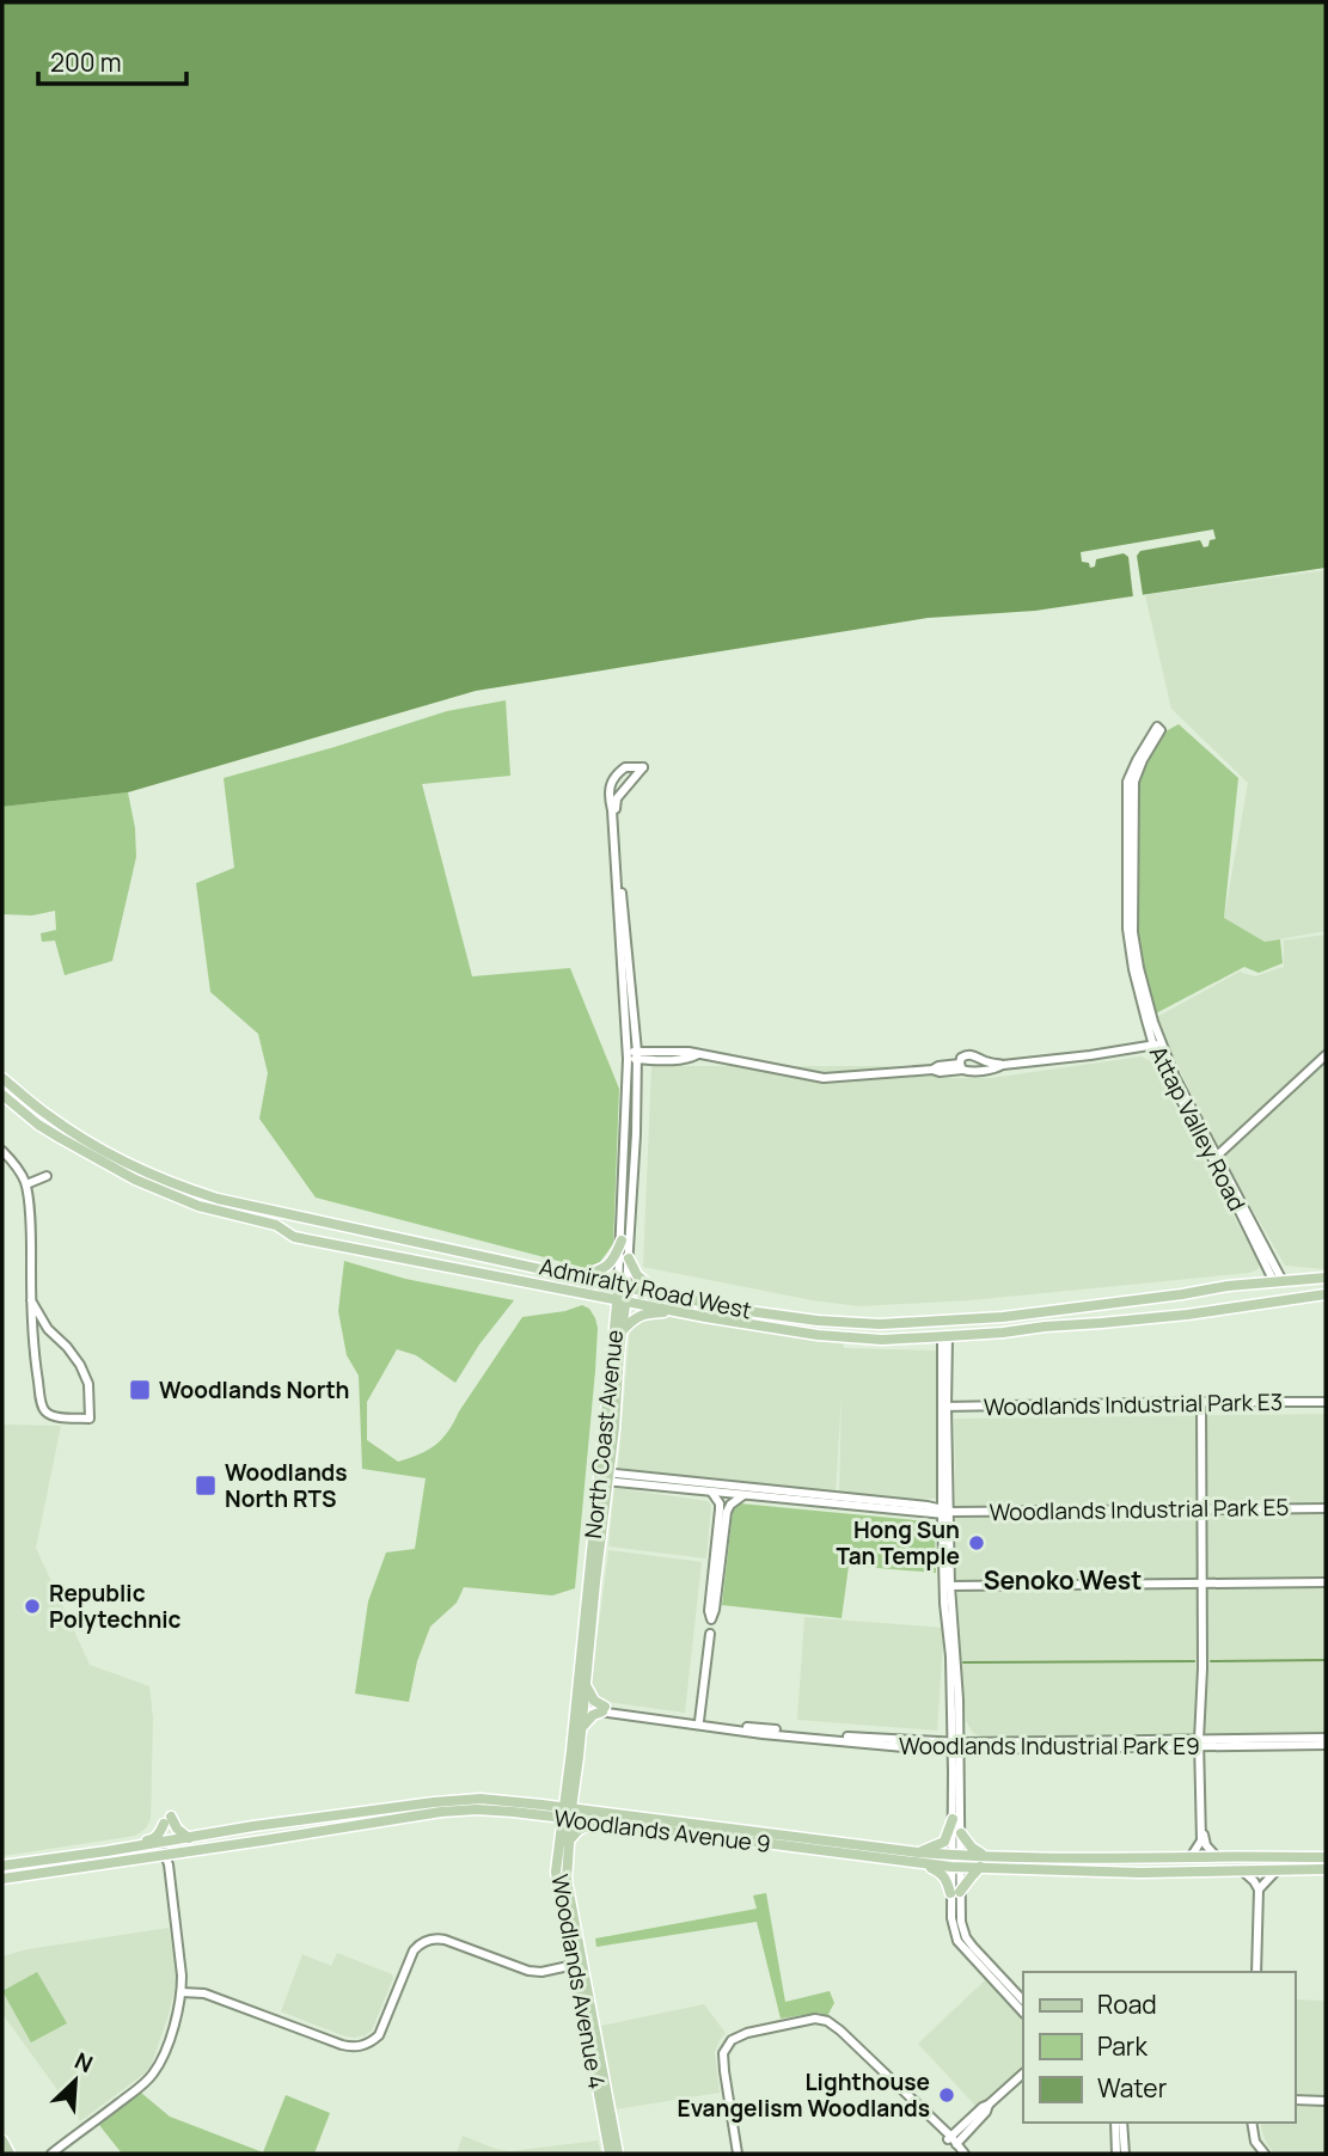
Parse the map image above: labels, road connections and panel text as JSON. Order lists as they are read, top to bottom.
{
  "streets": {
    "main road": [
      "Admiralty Road West",
      "North Coast Avenue",
      "Woodlands Avenue 9",
      "Woodlands Avenue 4"
    ],
    "street": [
      "Attap Valley Road",
      "Woodlands Industrial Park E3",
      "Woodlands Industrial Park E5",
      "Woodlands Industrial Park E9"
    ]
  },
  "crossings": [
    ["Attap Valley Road", "Admiralty Road West"],
    ["Admiralty Road West", "North Coast Avenue"],
    ["North Coast Avenue", "Woodlands Industrial Park E5"],
    ["North Coast Avenue", "Woodlands Industrial Park E9"],
    ["North Coast Avenue", "Woodlands Avenue 9"],
    ["North Coast Avenue", "Woodlands Avenue 4"],
    ["Woodlands Avenue 9", "Woodlands Avenue 4"]
  ],
  "districts": ["Senoko West"],
  "places": {
    "transit": ["Woodlands North", "Woodlands North RTS"],
    "other": ["Hong Sun Tan Temple", "Republic Polytechnic", "Lighthouse Evangelism Woodlands"]
  },
  "legend": ["Road", "Park", "Water"],
  "scale_bar": "200 m",
  "north": "top right"
}
